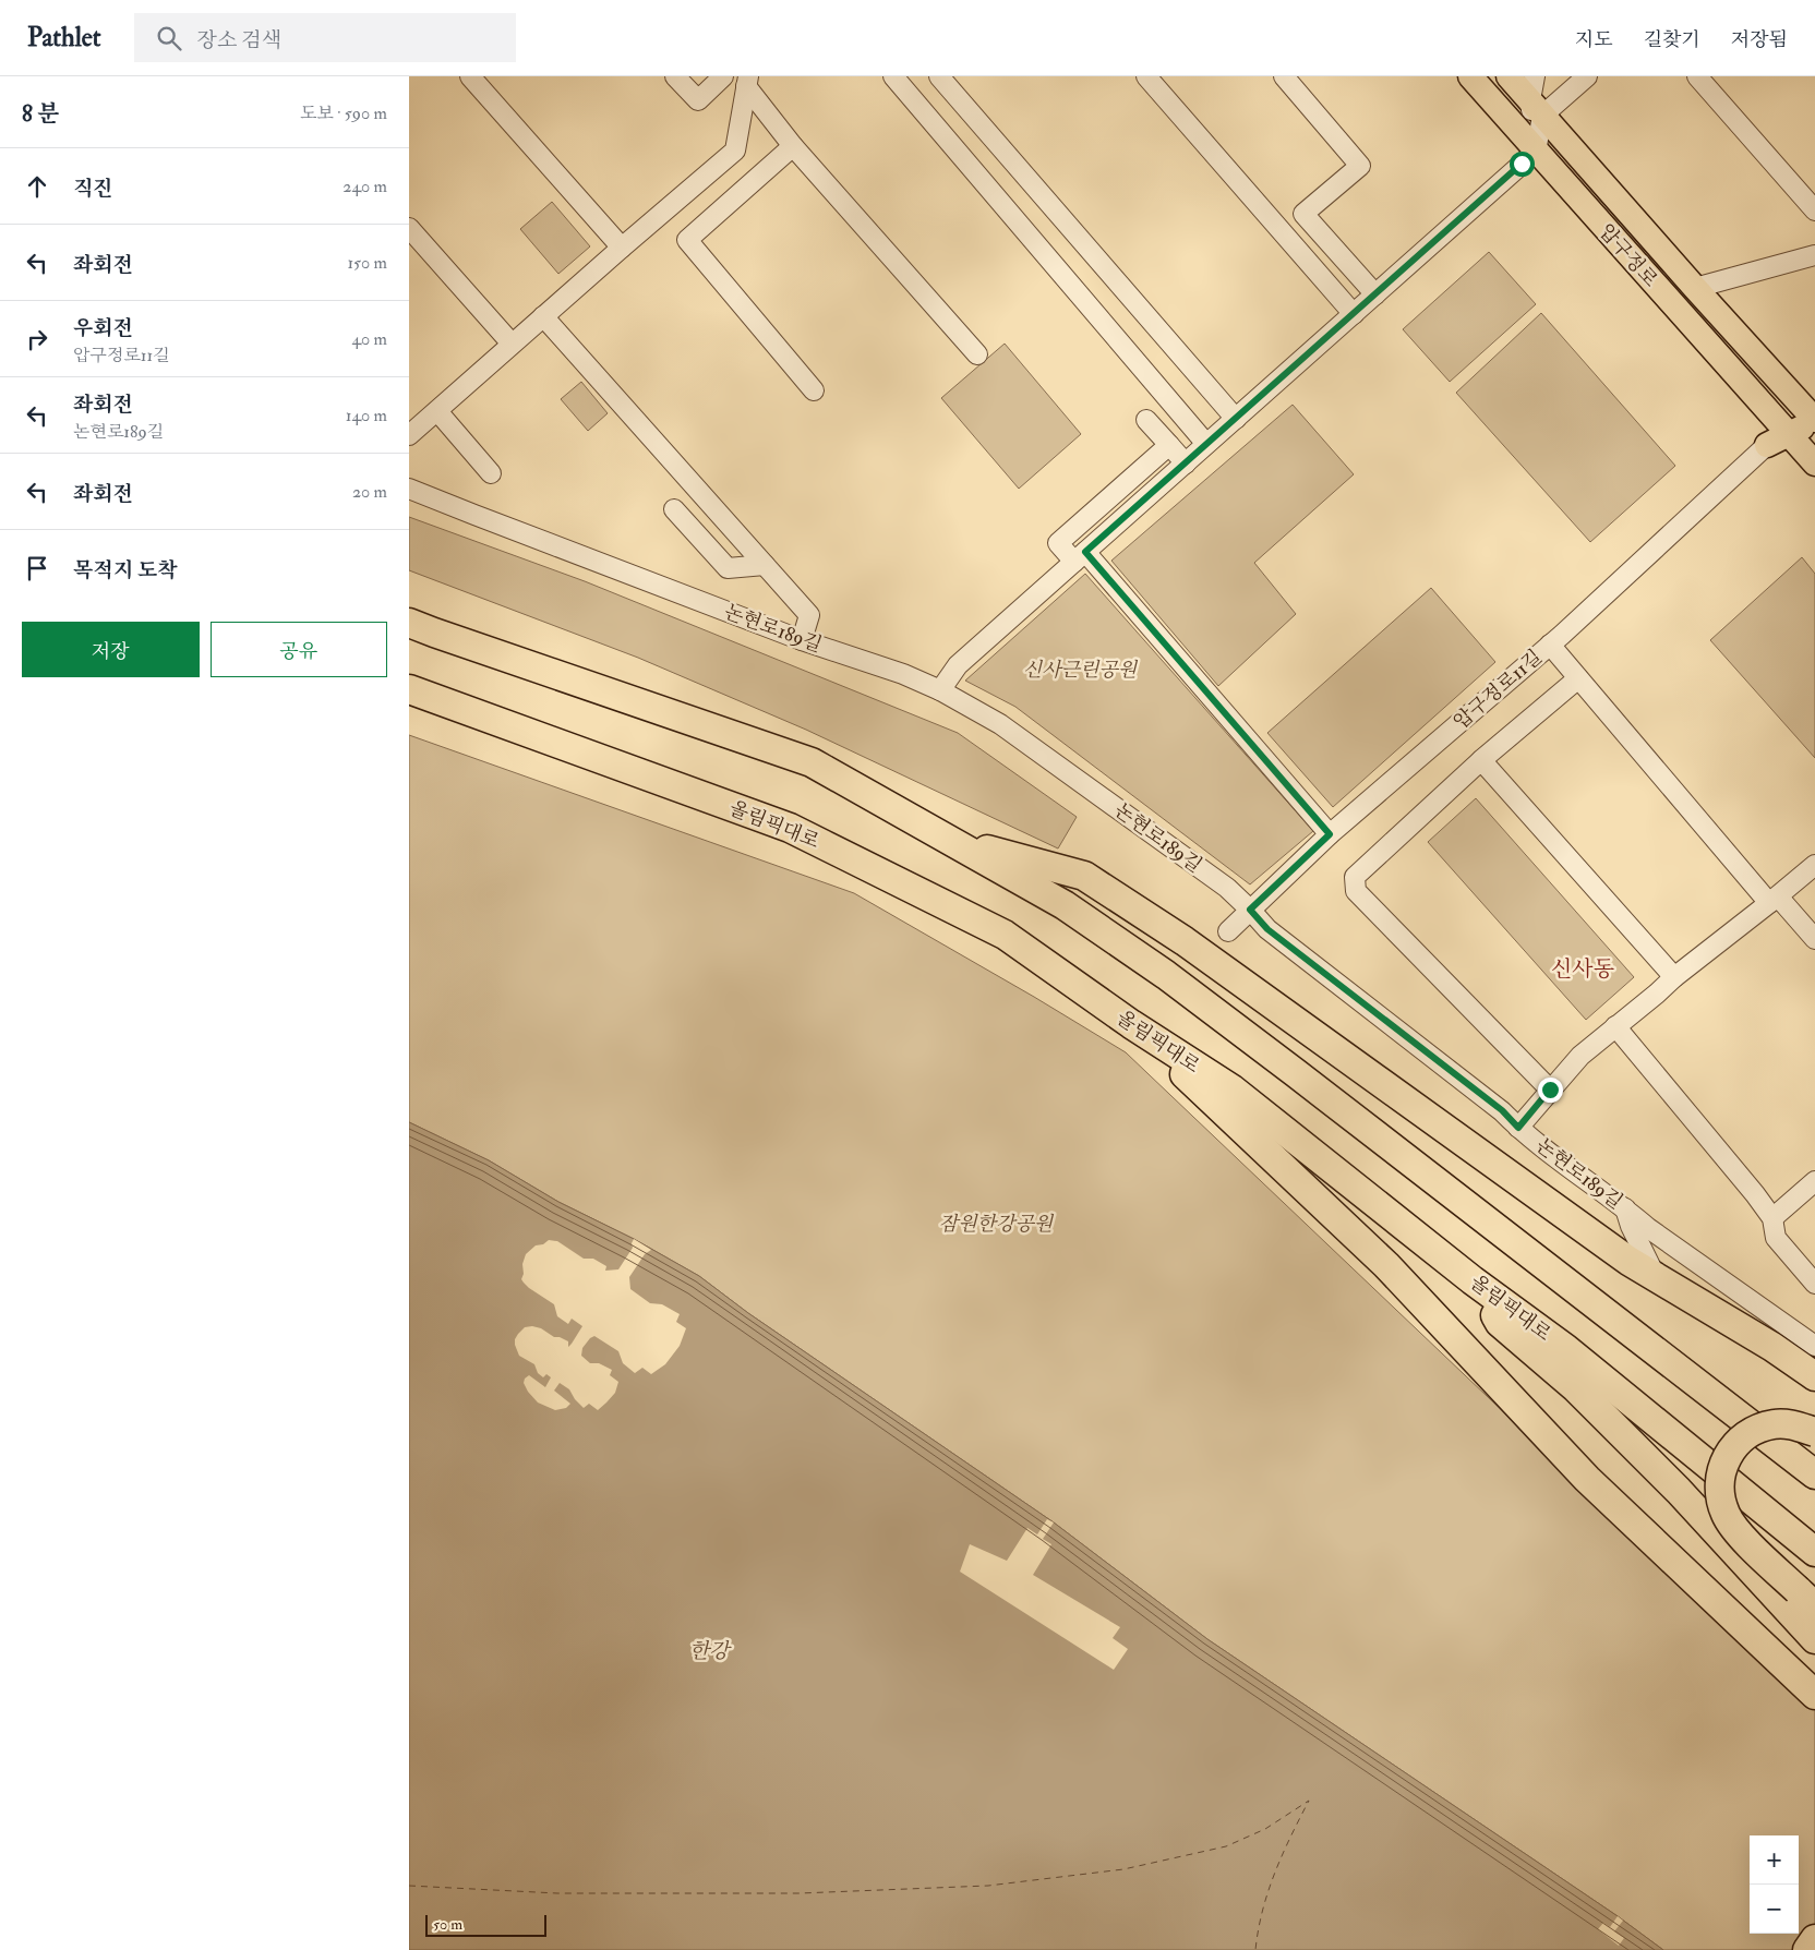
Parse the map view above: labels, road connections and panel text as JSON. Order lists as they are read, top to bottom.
{
  "streets": {
    "highway": ["올림픽대로"],
    "main road": ["압구정로"],
    "street": ["논현로189길", "압구정로11길"]
  },
  "crossings": [
    ["압구정로", "압구정로11길"],
    ["논현로189길", "압구정로11길"]
  ],
  "districts": ["신사동"],
  "water": ["한강"],
  "parks": ["신사근린공원", "잠원한강공원"],
  "scale_bar": "50 m",
  "page": {
    "header": "Pathlet",
    "search": "장소 검색",
    "nav": ["지도", "길찾기", "저장됨"],
    "heading": ["8 분", "도보 · 590 m"],
    "list": [
      ["직진", "240 m"],
      ["좌회전", "150 m"],
      ["우회전", "압구정로11길", "40 m"],
      ["좌회전", "논현로189길", "140 m"],
      ["좌회전", "20 m"],
      "목적지 도착"
    ],
    "buttons": ["저장", "공유"],
    "map_buttons": ["+", "−"],
    "scale": "50 m"
  }
}
